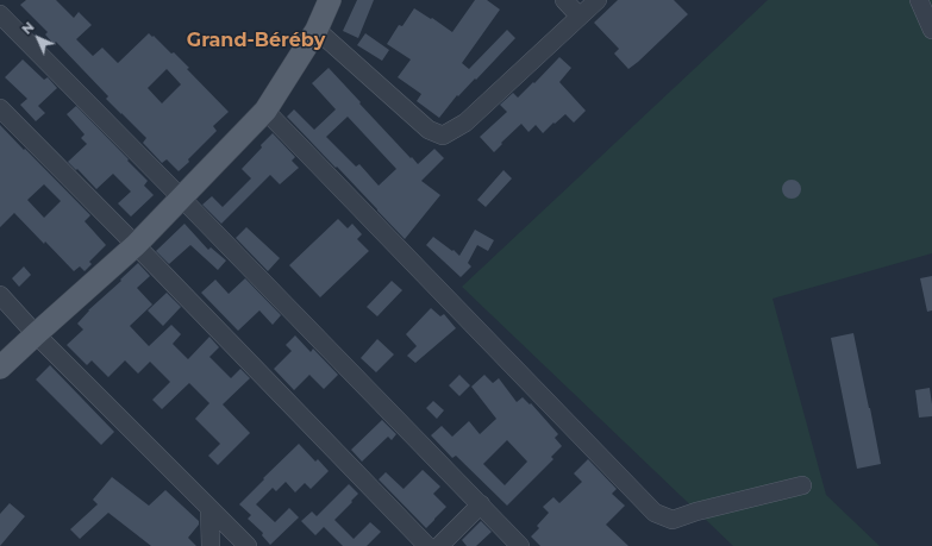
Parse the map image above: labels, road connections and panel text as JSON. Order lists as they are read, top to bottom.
{
  "districts": ["Grand-Béréby"],
  "north": "top left"
}
